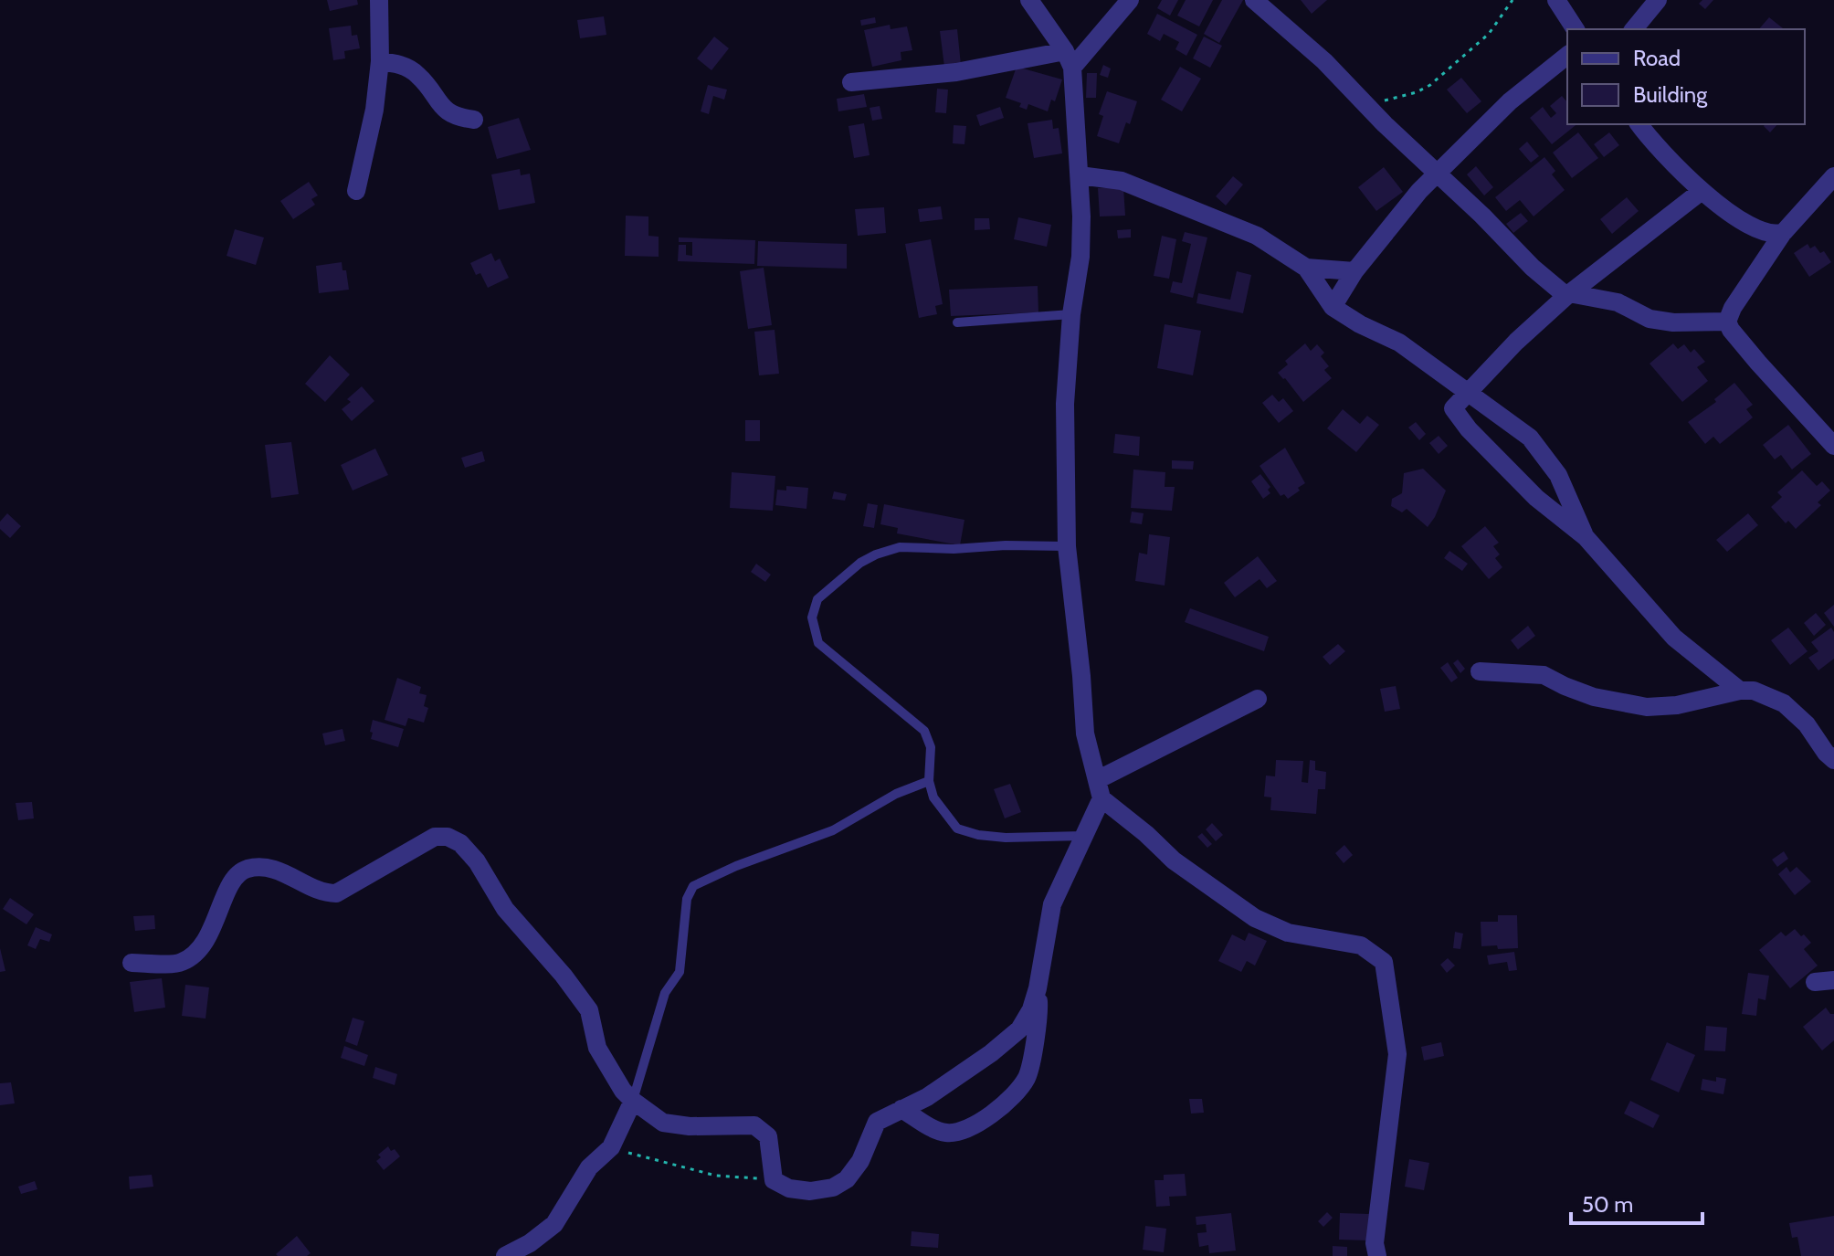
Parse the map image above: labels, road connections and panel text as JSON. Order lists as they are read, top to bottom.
{
  "legend": ["Road", "Building"],
  "scale_bar": "50 m"
}
